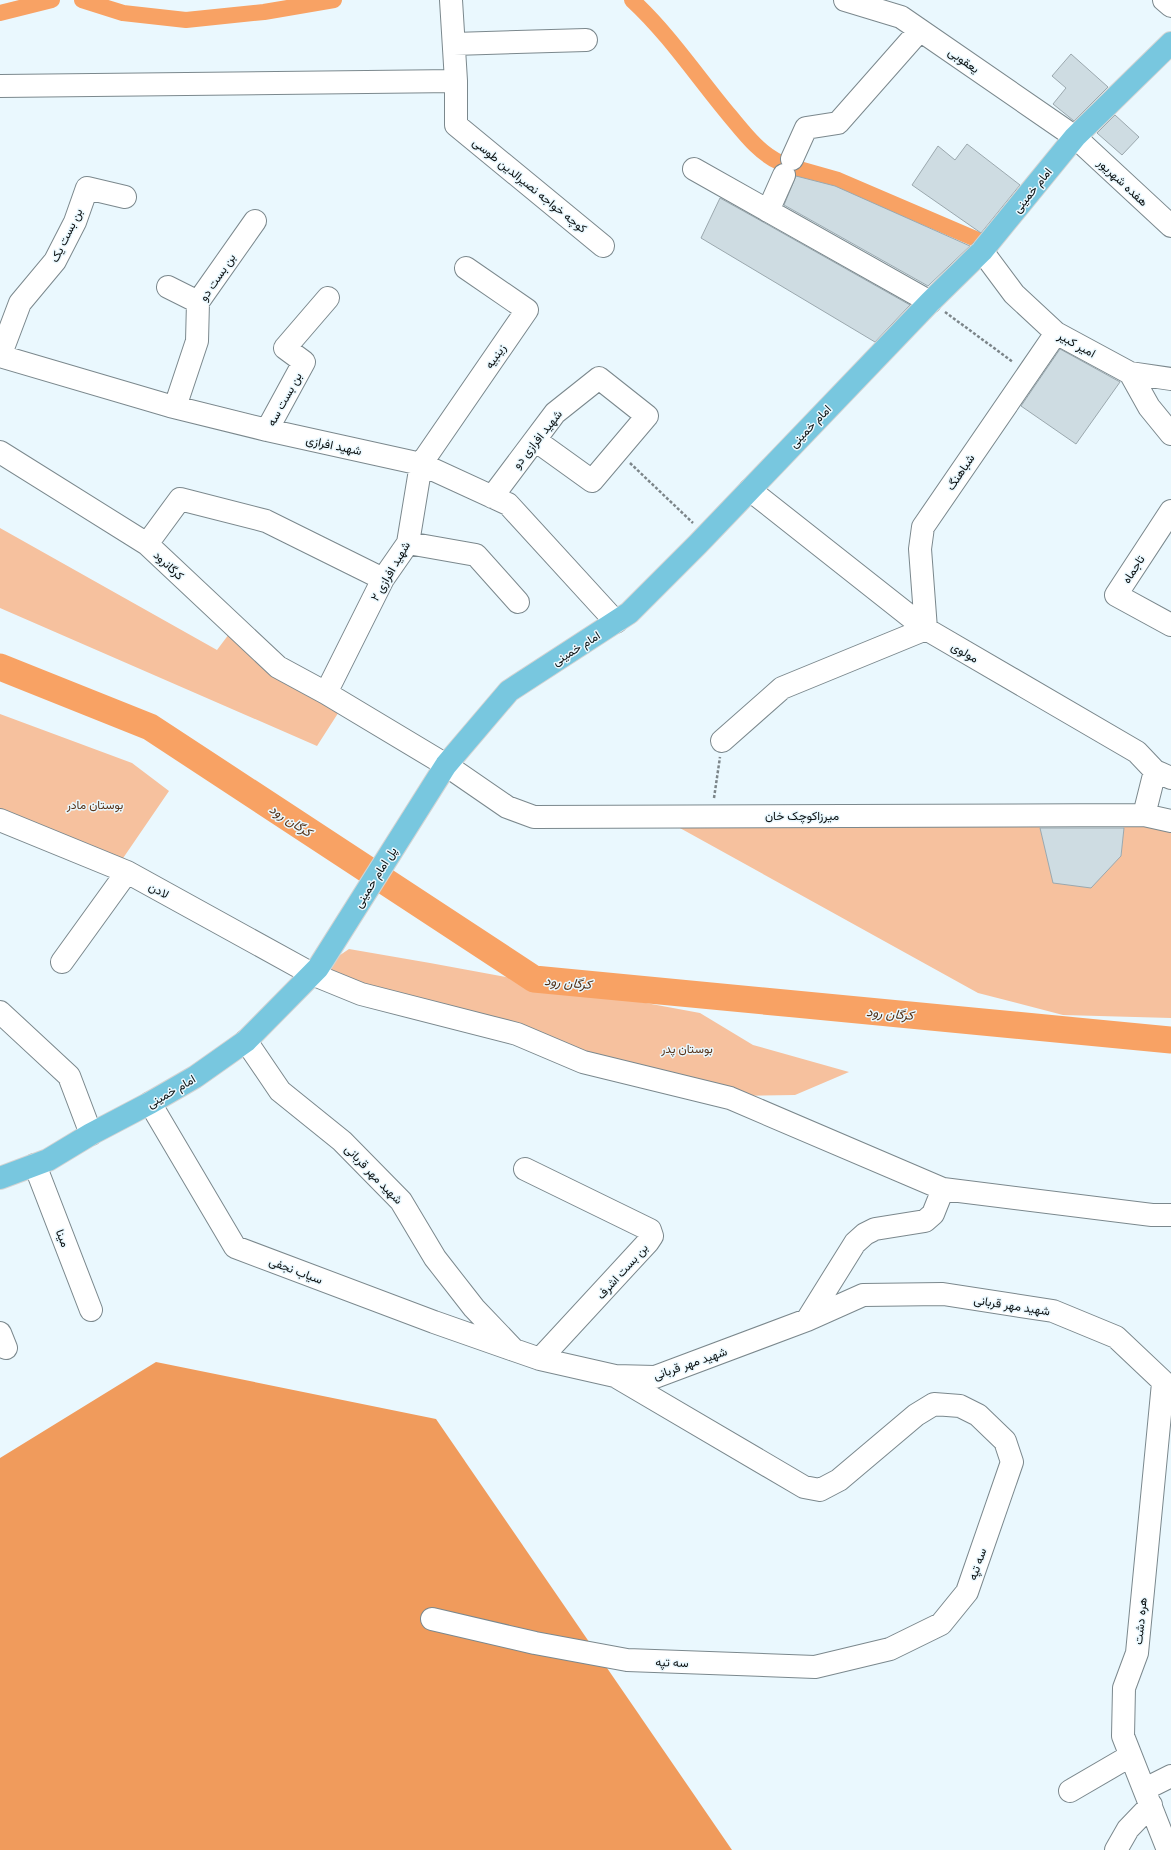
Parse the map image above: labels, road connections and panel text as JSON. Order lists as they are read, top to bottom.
{
  "streets": {
    "main road": ["امام خمینی", "پل امام خمینی"],
    "street": [
      "یعقوبی",
      "هفده شهریور",
      "کوچه خواجه نصیرالدین طوسی",
      "بن بست یک",
      "بن بست دو",
      "امیر کبیر",
      "زینبیه",
      "بن بست سه",
      "شهید افرازی دو",
      "شهید افرازی",
      "شباهنگ",
      "کرگانرود",
      "تاجماه",
      "شهید افرازی ۲",
      "مولوی",
      "میرزاکوچک خان",
      "لادن",
      "شهید مهر قربانی",
      "مینا",
      "سیاب نجفی",
      "بن بست اشرف",
      "سه تپه",
      "هره دشت"
    ]
  },
  "crossings": [
    ["یعقوبی", "هفده شهریور"],
    ["یعقوبی", "امام خمینی"],
    ["هفده شهریور", "امام خمینی"],
    ["امام خمینی", "امیر کبیر"],
    ["امام خمینی", "شهید افرازی"],
    ["امام خمینی", "کرگانرود"],
    ["امام خمینی", "مولوی"],
    ["امام خمینی", "میرزاکوچک خان"],
    ["امام خمینی", "پل امام خمینی"],
    ["امام خمینی", "لادن"],
    ["امام خمینی", "شهید مهر قربانی"],
    ["امام خمینی", "مینا"],
    ["امام خمینی", "سیاب نجفی"],
    ["بن بست یک", "شهید افرازی"],
    ["بن بست دو", "شهید افرازی"],
    ["امیر کبیر", "شباهنگ"],
    ["زینبیه", "شهید افرازی"],
    ["زینبیه", "شهید افرازی ۲"],
    ["بن بست سه", "شهید افرازی"],
    ["شهید افرازی دو", "شهید افرازی"],
    ["شهید افرازی", "شهید افرازی ۲"],
    ["شباهنگ", "مولوی"],
    ["کرگانرود", "شهید افرازی ۲"],
    ["کرگانرود", "میرزاکوچک خان"],
    ["مولوی", "میرزاکوچک خان"],
    ["پل امام خمینی", "لادن"],
    ["شهید مهر قربانی", "سیاب نجفی"],
    ["شهید مهر قربانی", "بن بست اشرف"],
    ["شهید مهر قربانی", "سه تپه"],
    ["شهید مهر قربانی", "هره دشت"]
  ],
  "water": ["کرگان رود"],
  "parks": ["بوستان مادر", "بوستان پدر"]
}
